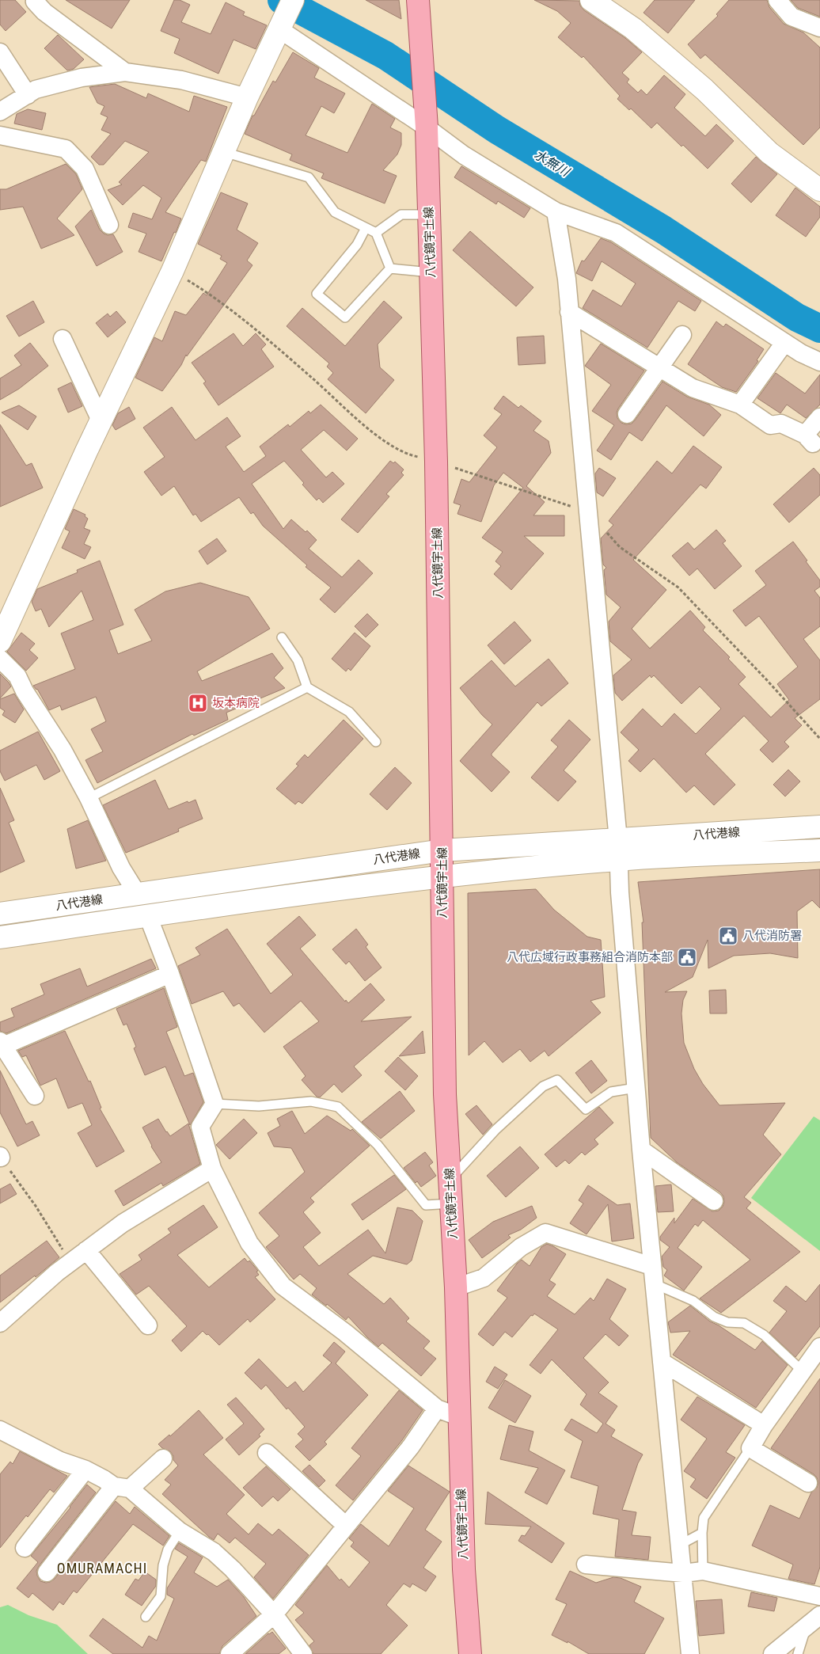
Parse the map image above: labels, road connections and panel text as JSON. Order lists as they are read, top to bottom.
{
  "streets": {
    "main road": ["八代鏡宇土線", "八代港線"]
  },
  "crossings": [
    ["八代鏡宇土線", "八代港線"]
  ],
  "districts": ["OMURAMACHI"],
  "water": ["水無川"],
  "places": {
    "hospital": ["坂本病院"],
    "public building": ["八代消防署", "八代広域行政事務組合消防本部"]
  }
}
